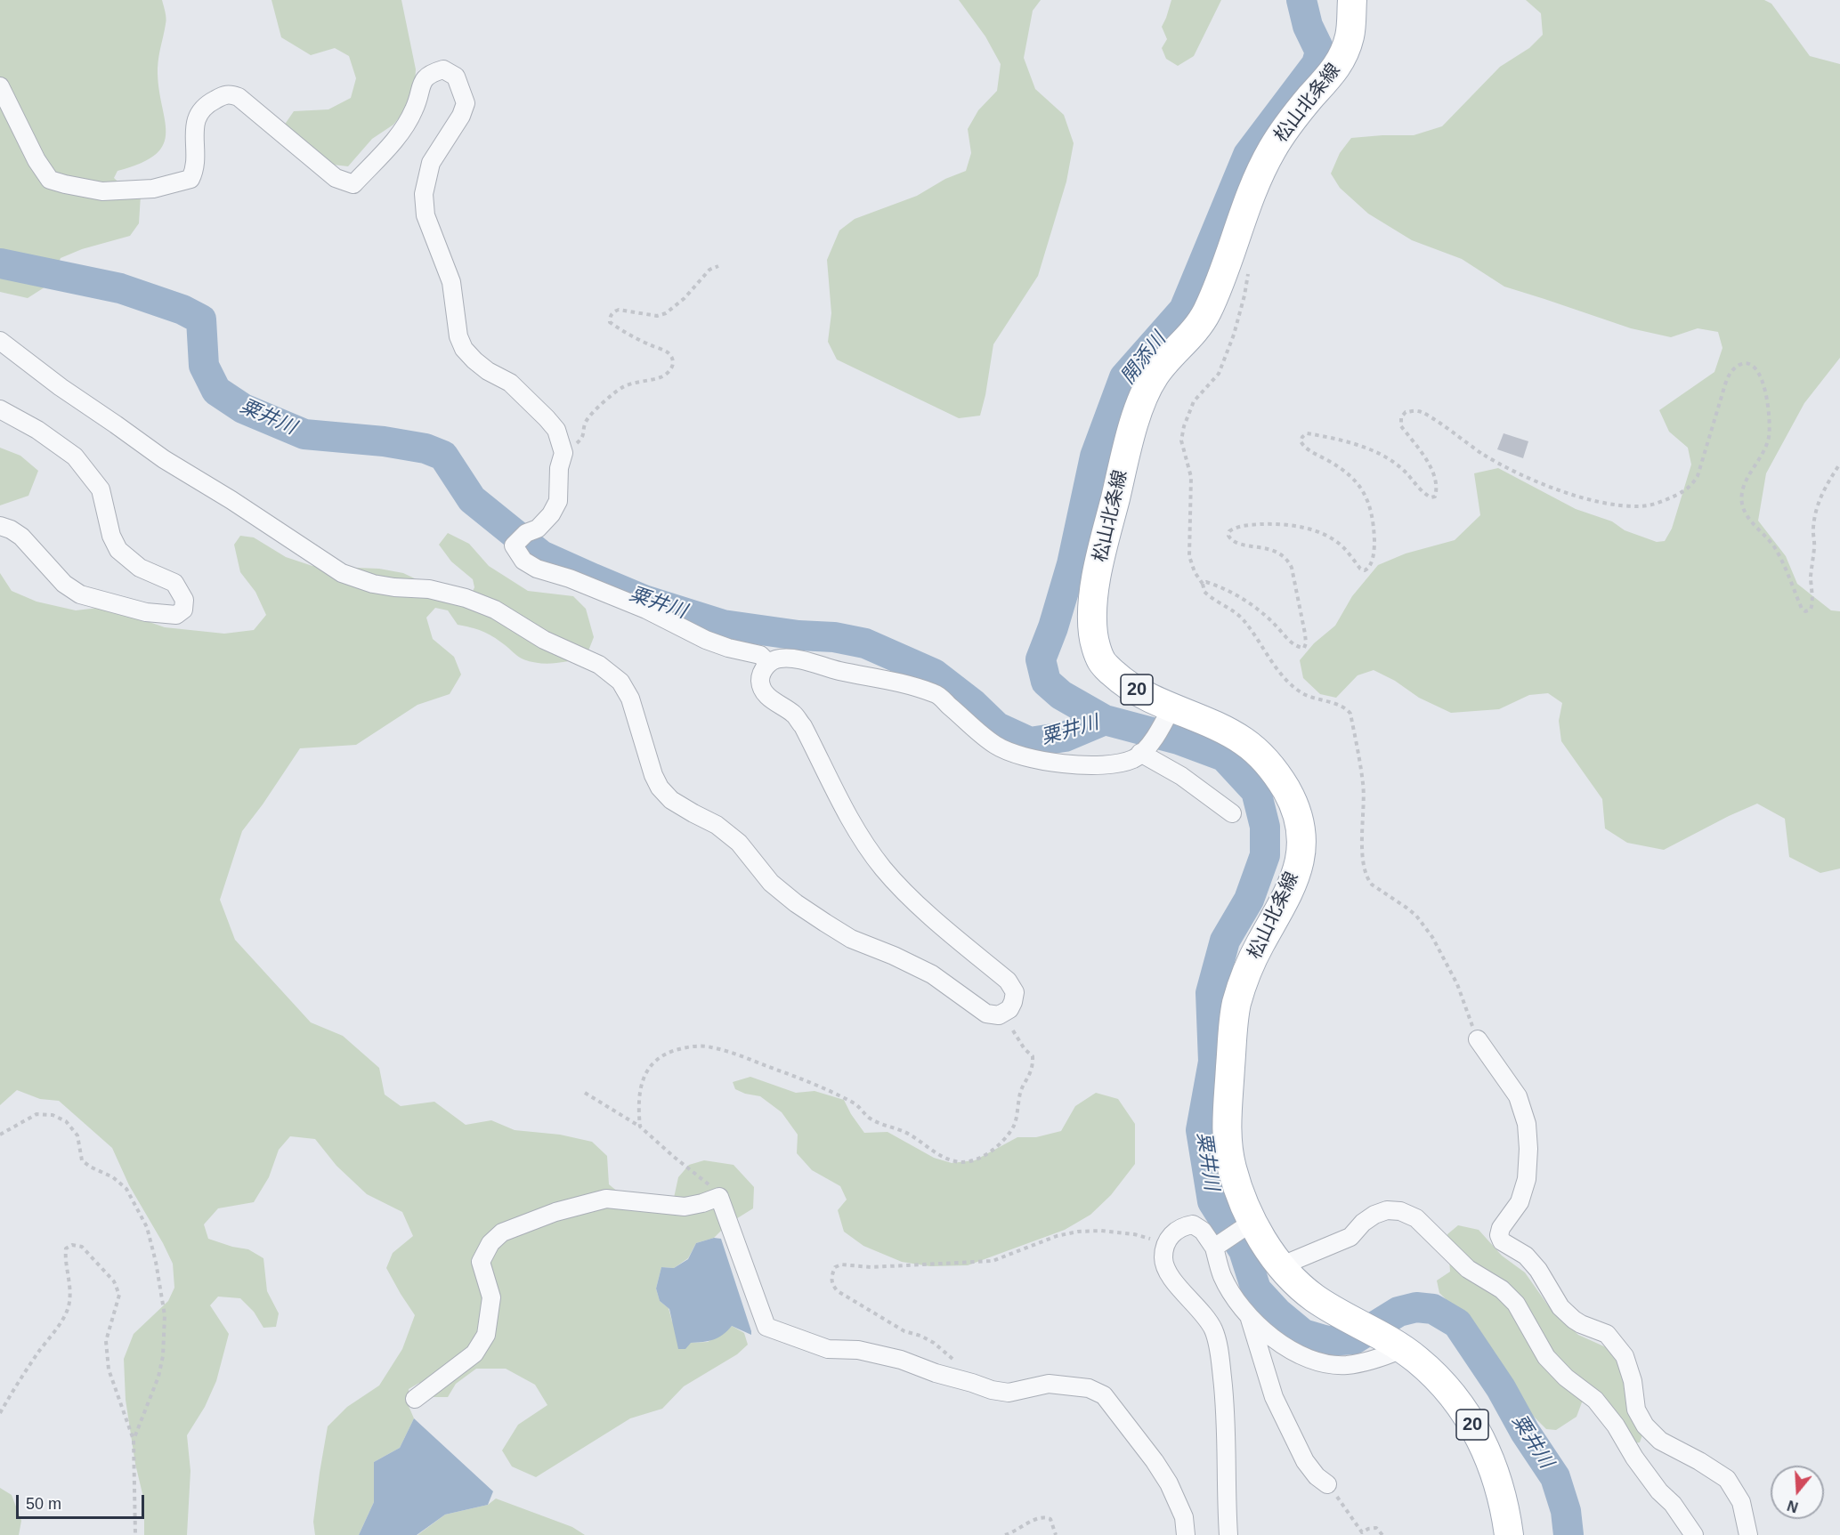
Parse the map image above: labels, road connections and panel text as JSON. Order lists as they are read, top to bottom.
{
  "streets": {
    "main road": ["松山北条線", "20"]
  },
  "water": ["開添川", "粟井川"],
  "scale_bar": "50 m",
  "north": "bottom"
}
